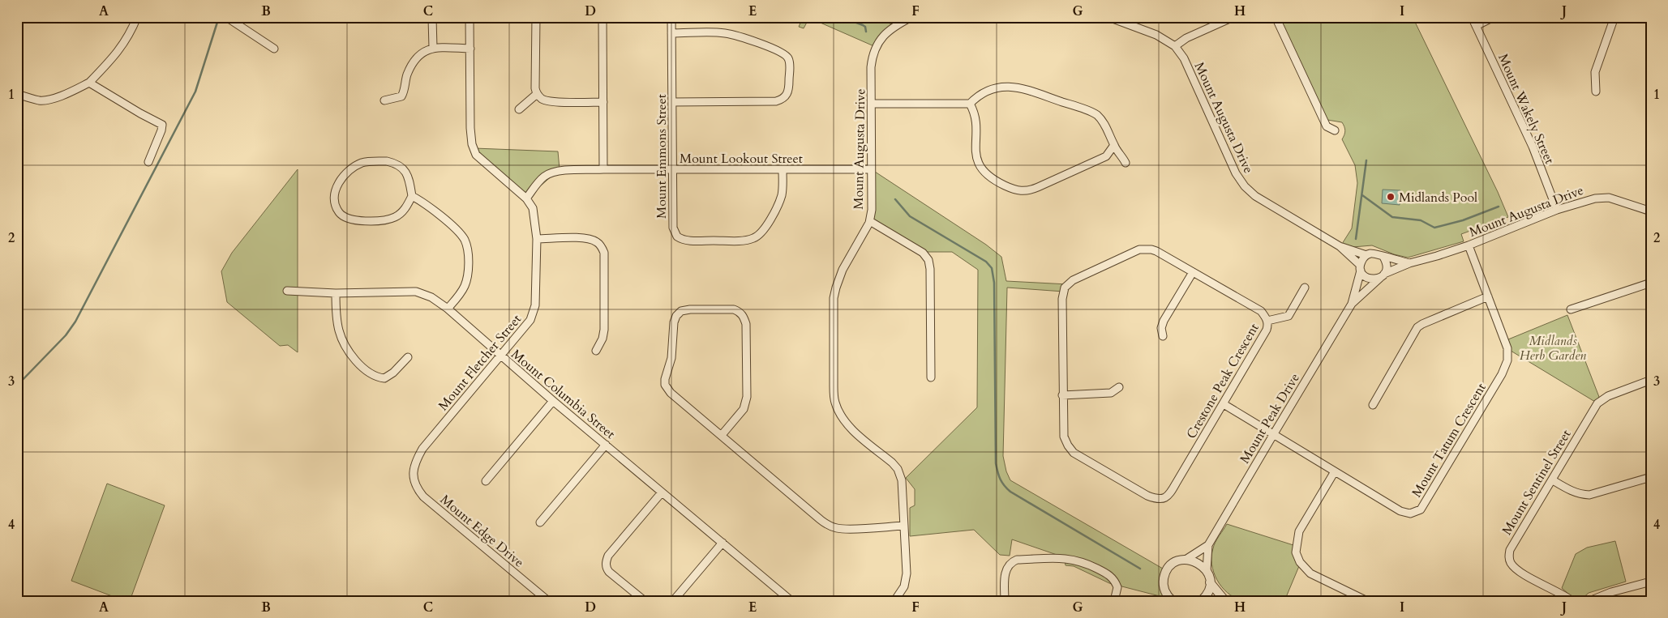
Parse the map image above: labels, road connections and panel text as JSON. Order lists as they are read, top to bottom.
{
  "streets": {
    "street": [
      "Mount Wakely Street",
      "Mount Augusta Drive",
      "Mount Emmons Street",
      "Mount Lookout Street",
      "Mount Fletcher Street",
      "Crestone Peak Crescent",
      "Mount Columbia Street",
      "Mount Peak Drive",
      "Mount Tatum Crescent",
      "Mount Sentinel Street",
      "Mount Edge Drive"
    ]
  },
  "crossings": [
    ["Mount Wakely Street", "Mount Augusta Drive"],
    ["Mount Augusta Drive", "Mount Lookout Street"],
    ["Mount Augusta Drive", "Mount Peak Drive"],
    ["Mount Augusta Drive", "Mount Tatum Crescent"],
    ["Mount Emmons Street", "Mount Lookout Street"],
    ["Mount Lookout Street", "Mount Fletcher Street"],
    ["Mount Fletcher Street", "Mount Columbia Street"],
    ["Mount Fletcher Street", "Mount Edge Drive"],
    ["Crestone Peak Crescent", "Mount Tatum Crescent"],
    ["Mount Peak Drive", "Mount Tatum Crescent"]
  ],
  "parks": ["Midlands Herb Garden"],
  "places": ["Midlands Pool"],
  "grid": {
    "columns": [
      "A",
      "B",
      "C",
      "D",
      "E",
      "F",
      "G",
      "H",
      "I",
      "J"
    ],
    "rows": [
      "1",
      "2",
      "3",
      "4"
    ]
  }
}
